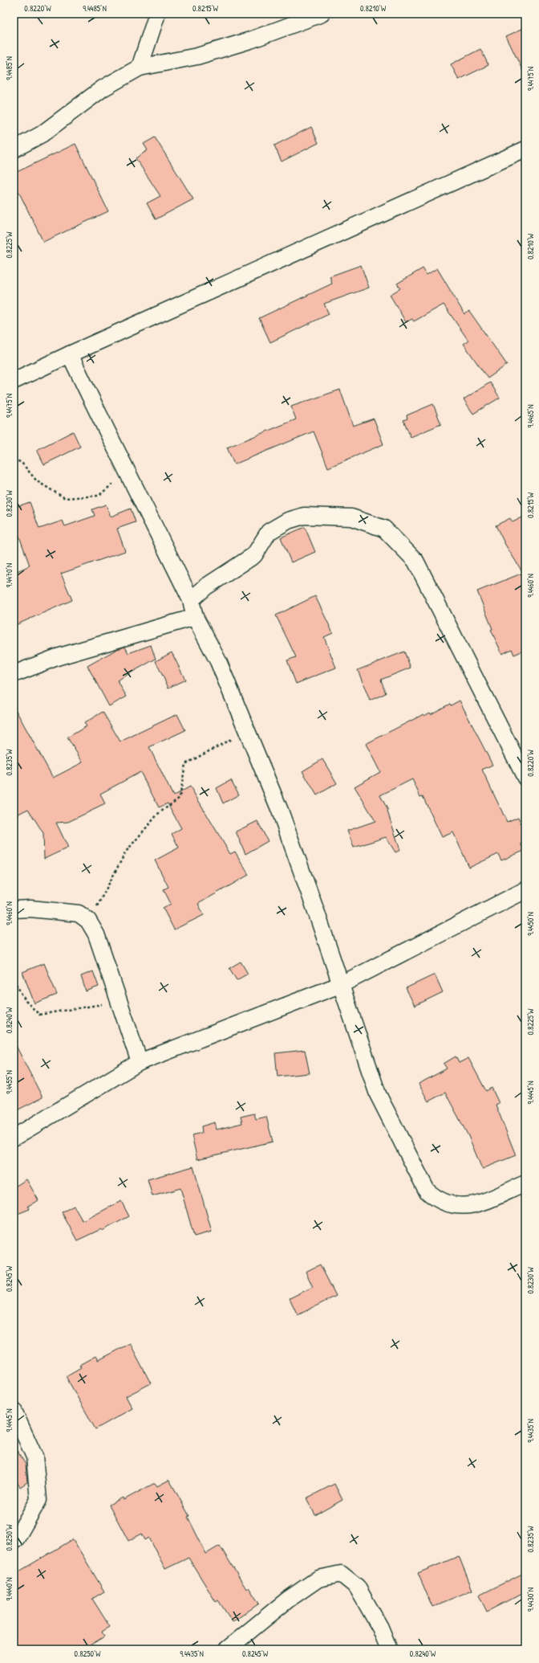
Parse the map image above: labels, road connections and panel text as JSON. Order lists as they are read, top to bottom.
{
  "coordinates": [
    "0.8220°W",
    "9.4485°N",
    "0.8215°W",
    "0.8210°W",
    "9.4475°N",
    "0.8225°W",
    "9.4465°N",
    "0.8230°W",
    "9.4470°N",
    "9.4460°N",
    "0.8235°W",
    "9.4450°N",
    "0.8240°W",
    "9.4455°N",
    "9.4445°N",
    "0.8245°W",
    "9.4435°N",
    "0.8250°W",
    "9.4440°N",
    "9.4430°N"
  ]
}
